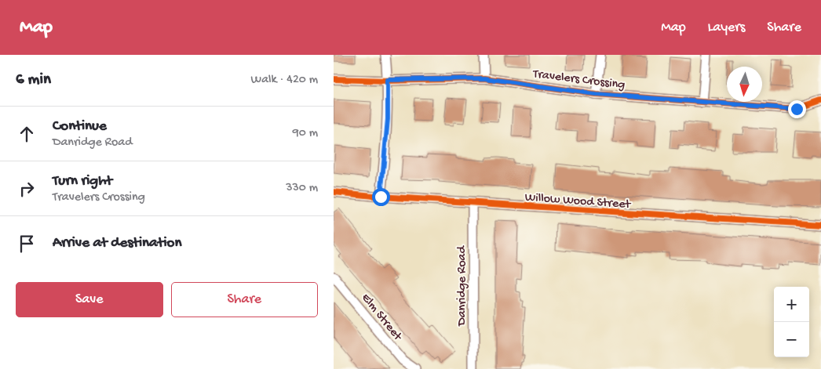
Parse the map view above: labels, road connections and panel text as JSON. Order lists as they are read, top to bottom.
{
  "streets": {
    "street": [
      "Travelers Crossing",
      "Willow Wood Street",
      "Danridge Road",
      "Elm Street"
    ]
  },
  "crossings": [
    ["Willow Wood Street", "Danridge Road"]
  ],
  "north": "bottom",
  "page": {
    "header": "Map",
    "nav": ["Map", "Layers", "Share"],
    "heading": ["6 min", "Walk · 420 m"],
    "list": [
      ["Continue", "Danridge Road", "90 m"],
      ["Turn right", "Travelers Crossing", "330 m"],
      "Arrive at destination"
    ],
    "buttons": ["Save", "Share"],
    "map_buttons": ["+", "−"]
  }
}
